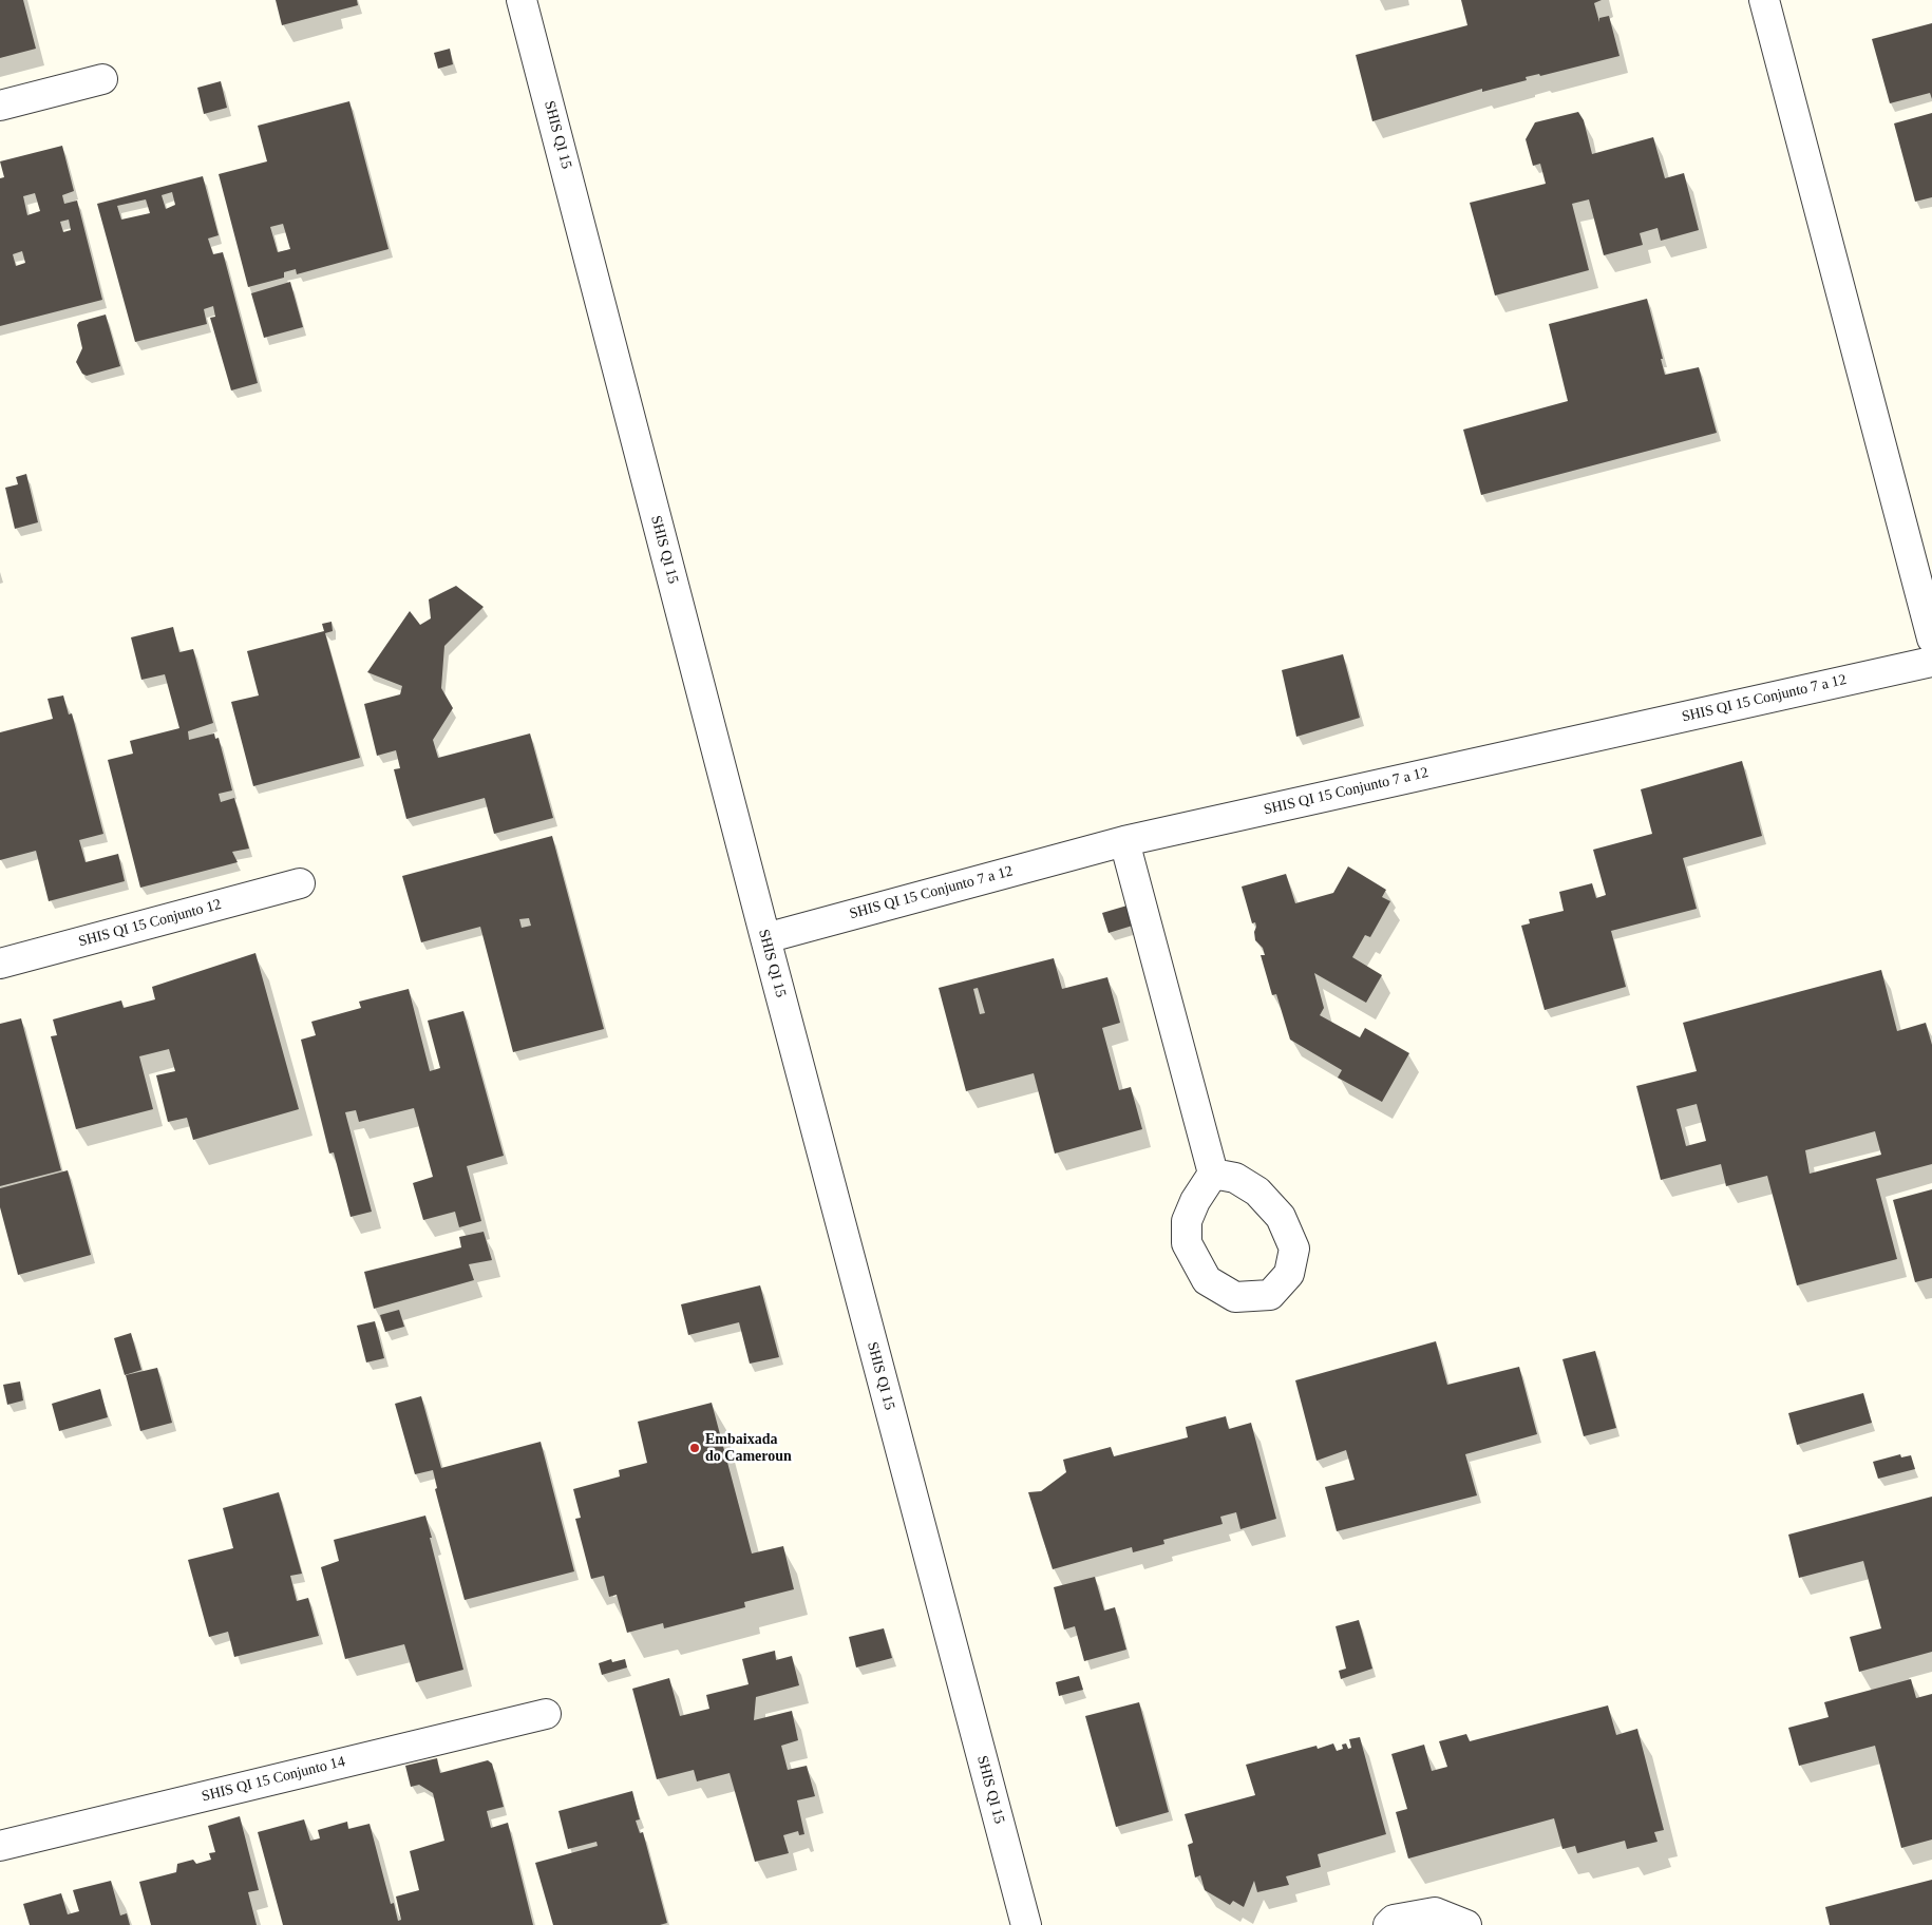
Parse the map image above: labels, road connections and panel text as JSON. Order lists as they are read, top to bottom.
{
  "streets": {
    "street": [
      "SHIS QI 15",
      "SHIS QI 15 Conjunto 7 a 12",
      "SHIS QI 15 Conjunto 12",
      "SHIS QI 15 Conjunto 14"
    ]
  },
  "crossings": [
    ["SHIS QI 15", "SHIS QI 15 Conjunto 7 a 12"]
  ],
  "places": ["Embaixada do Cameroun"]
}
